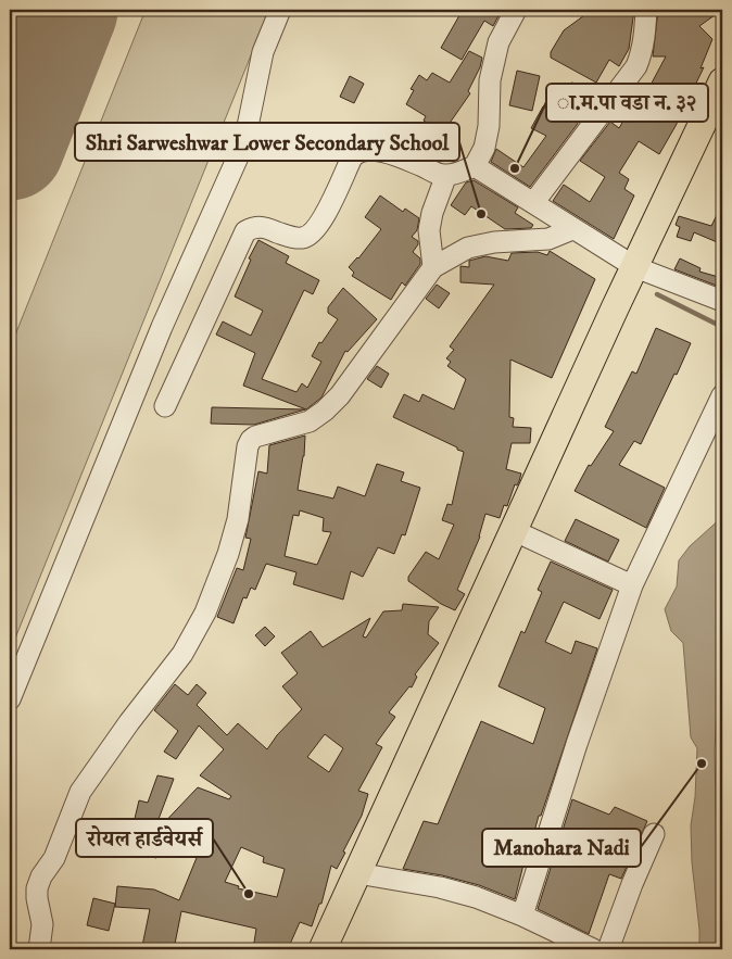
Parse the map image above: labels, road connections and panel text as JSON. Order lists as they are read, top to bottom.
{
  "places": [
    "ा.म.पा वडा न. ३२",
    "Shri Sarweshwar Lower Secondary School",
    "Manohara Nadi",
    "रोयल हार्डवेयर्स"
  ]
}
